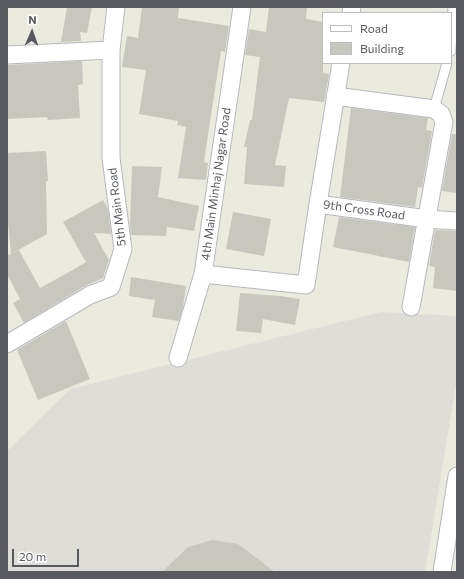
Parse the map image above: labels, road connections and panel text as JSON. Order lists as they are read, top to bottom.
{
  "streets": {
    "street": ["4th Main Minhaj Nagar Road", "5th Main Road", "9th Cross Road"]
  },
  "legend": ["Road", "Building"],
  "scale_bar": "20 m",
  "north": "top"
}
